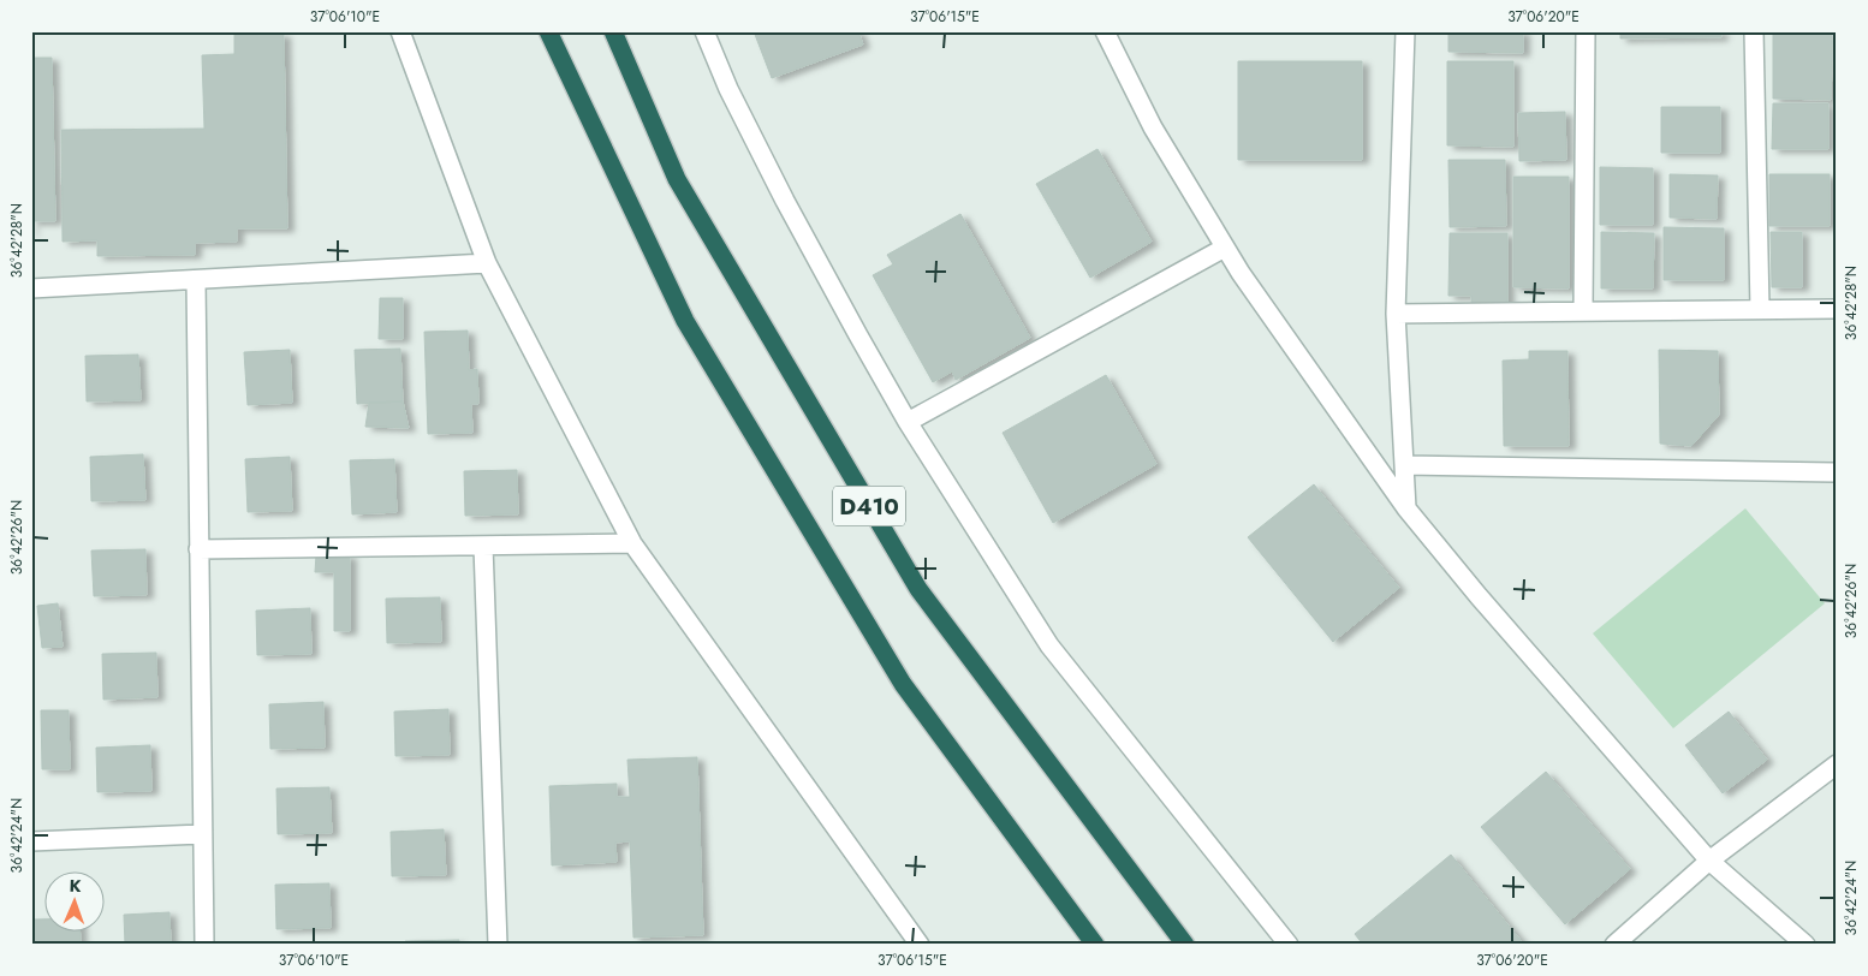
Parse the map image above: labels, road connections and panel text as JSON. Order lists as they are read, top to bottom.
{
  "streets": {
    "highway": ["D410"]
  },
  "north": "top",
  "coordinates": [
    "37°06'10\"E",
    "37°06'15\"E",
    "37°06'20\"E",
    "36°42'28\"N",
    "36°42'26\"N",
    "36°42'24\"N"
  ]
}
